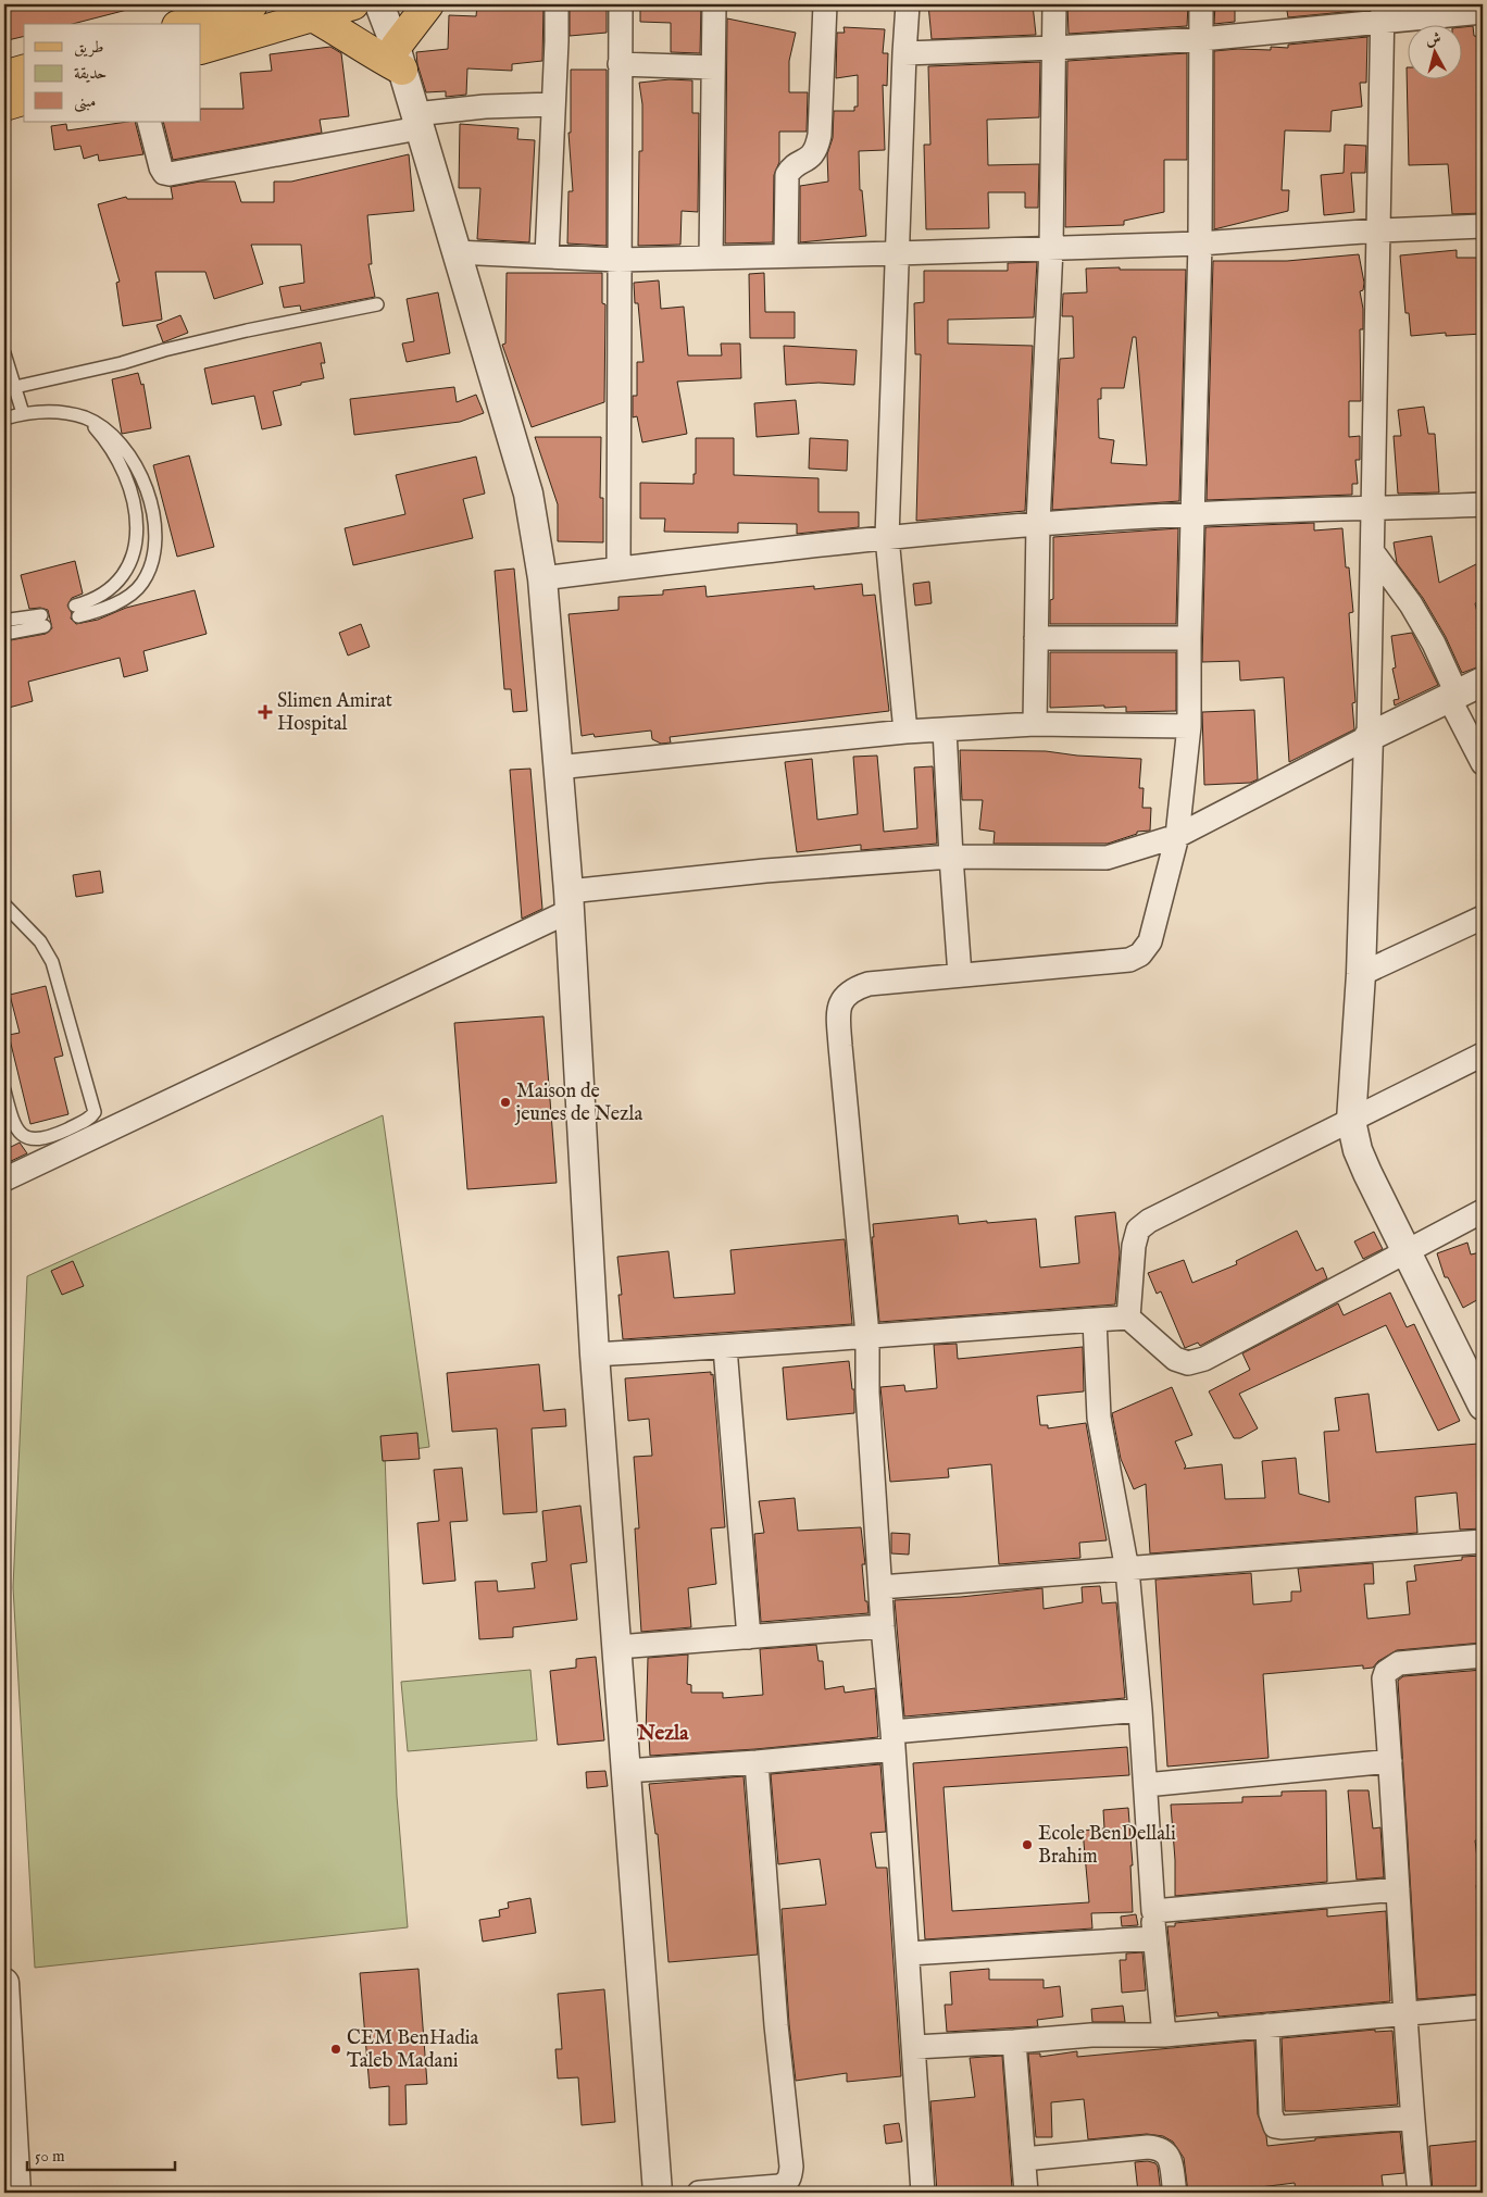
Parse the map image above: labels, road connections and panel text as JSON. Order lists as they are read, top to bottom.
{
  "districts": ["Nezla"],
  "places": {
    "health": ["Slimen Amirat Hospital"],
    "other": ["Maison de jeunes de Nezla", "Ecole BenDellali Brahim", "CEM BenHadia Taleb Madani"]
  },
  "legend": ["طريق", "حديقة", "مبنى"],
  "scale_bar": "50 m",
  "north": "top"
}
